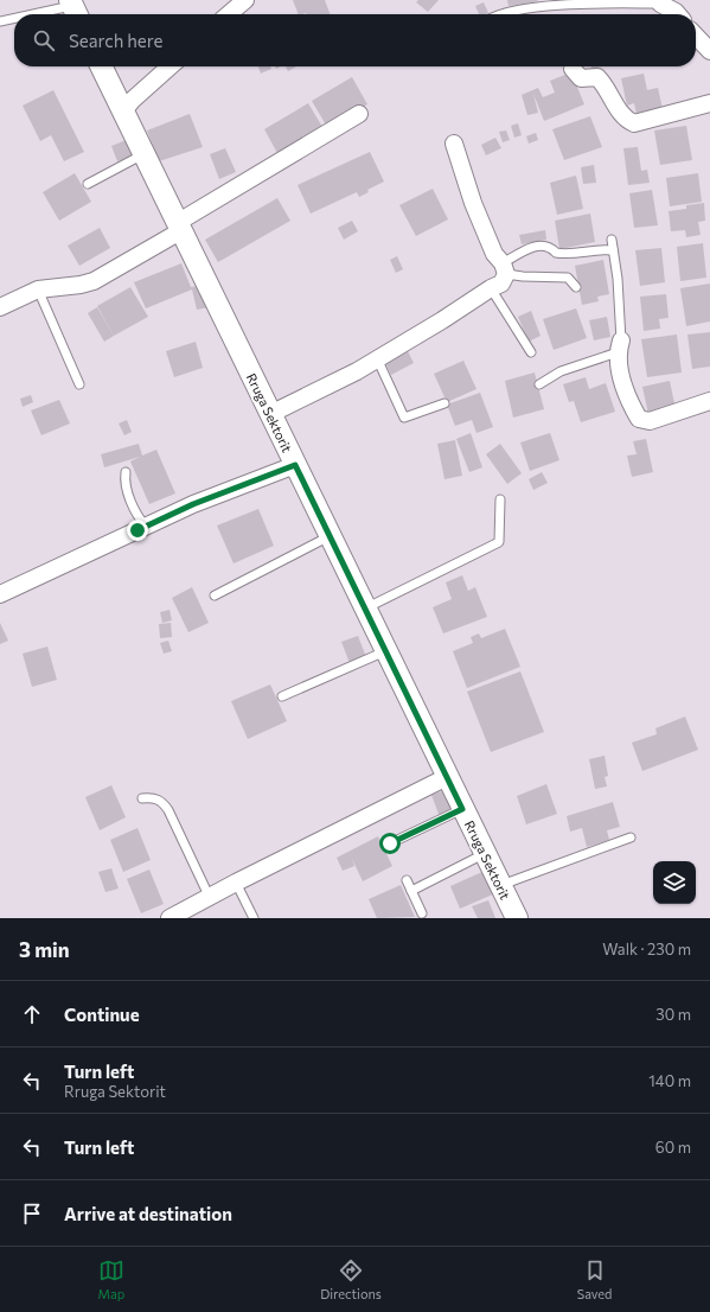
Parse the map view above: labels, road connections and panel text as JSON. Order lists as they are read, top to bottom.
{
  "streets": {
    "street": ["Rruga Sektorit"]
  },
  "page": {
    "search": "Search here",
    "heading": ["3 min", "Walk · 230 m"],
    "list": [
      ["Continue", "30 m"],
      ["Turn left", "Rruga Sektorit", "140 m"],
      ["Turn left", "60 m"],
      "Arrive at destination"
    ],
    "nav": ["Map", "Directions", "Saved"]
  }
}
